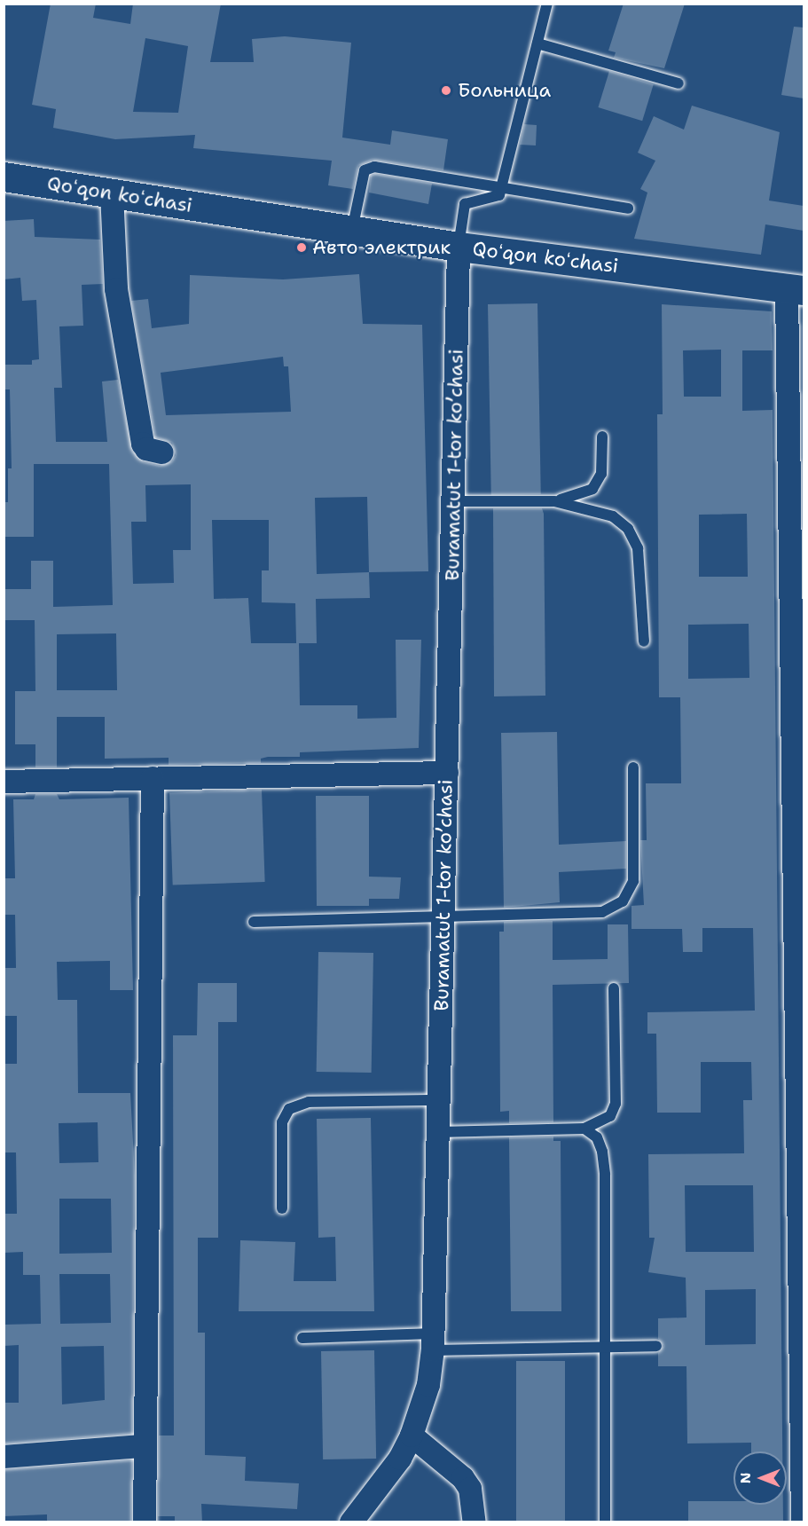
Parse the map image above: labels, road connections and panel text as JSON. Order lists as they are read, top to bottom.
{
  "streets": {
    "main road": ["Qoʻqon koʻchasi"],
    "street": ["Buramatut 1-tor koʼchasi"]
  },
  "crossings": [
    ["Qoʻqon koʻchasi", "Buramatut 1-tor koʼchasi"]
  ],
  "places": ["Больница", "Авто электрик"],
  "north": "left"
}
